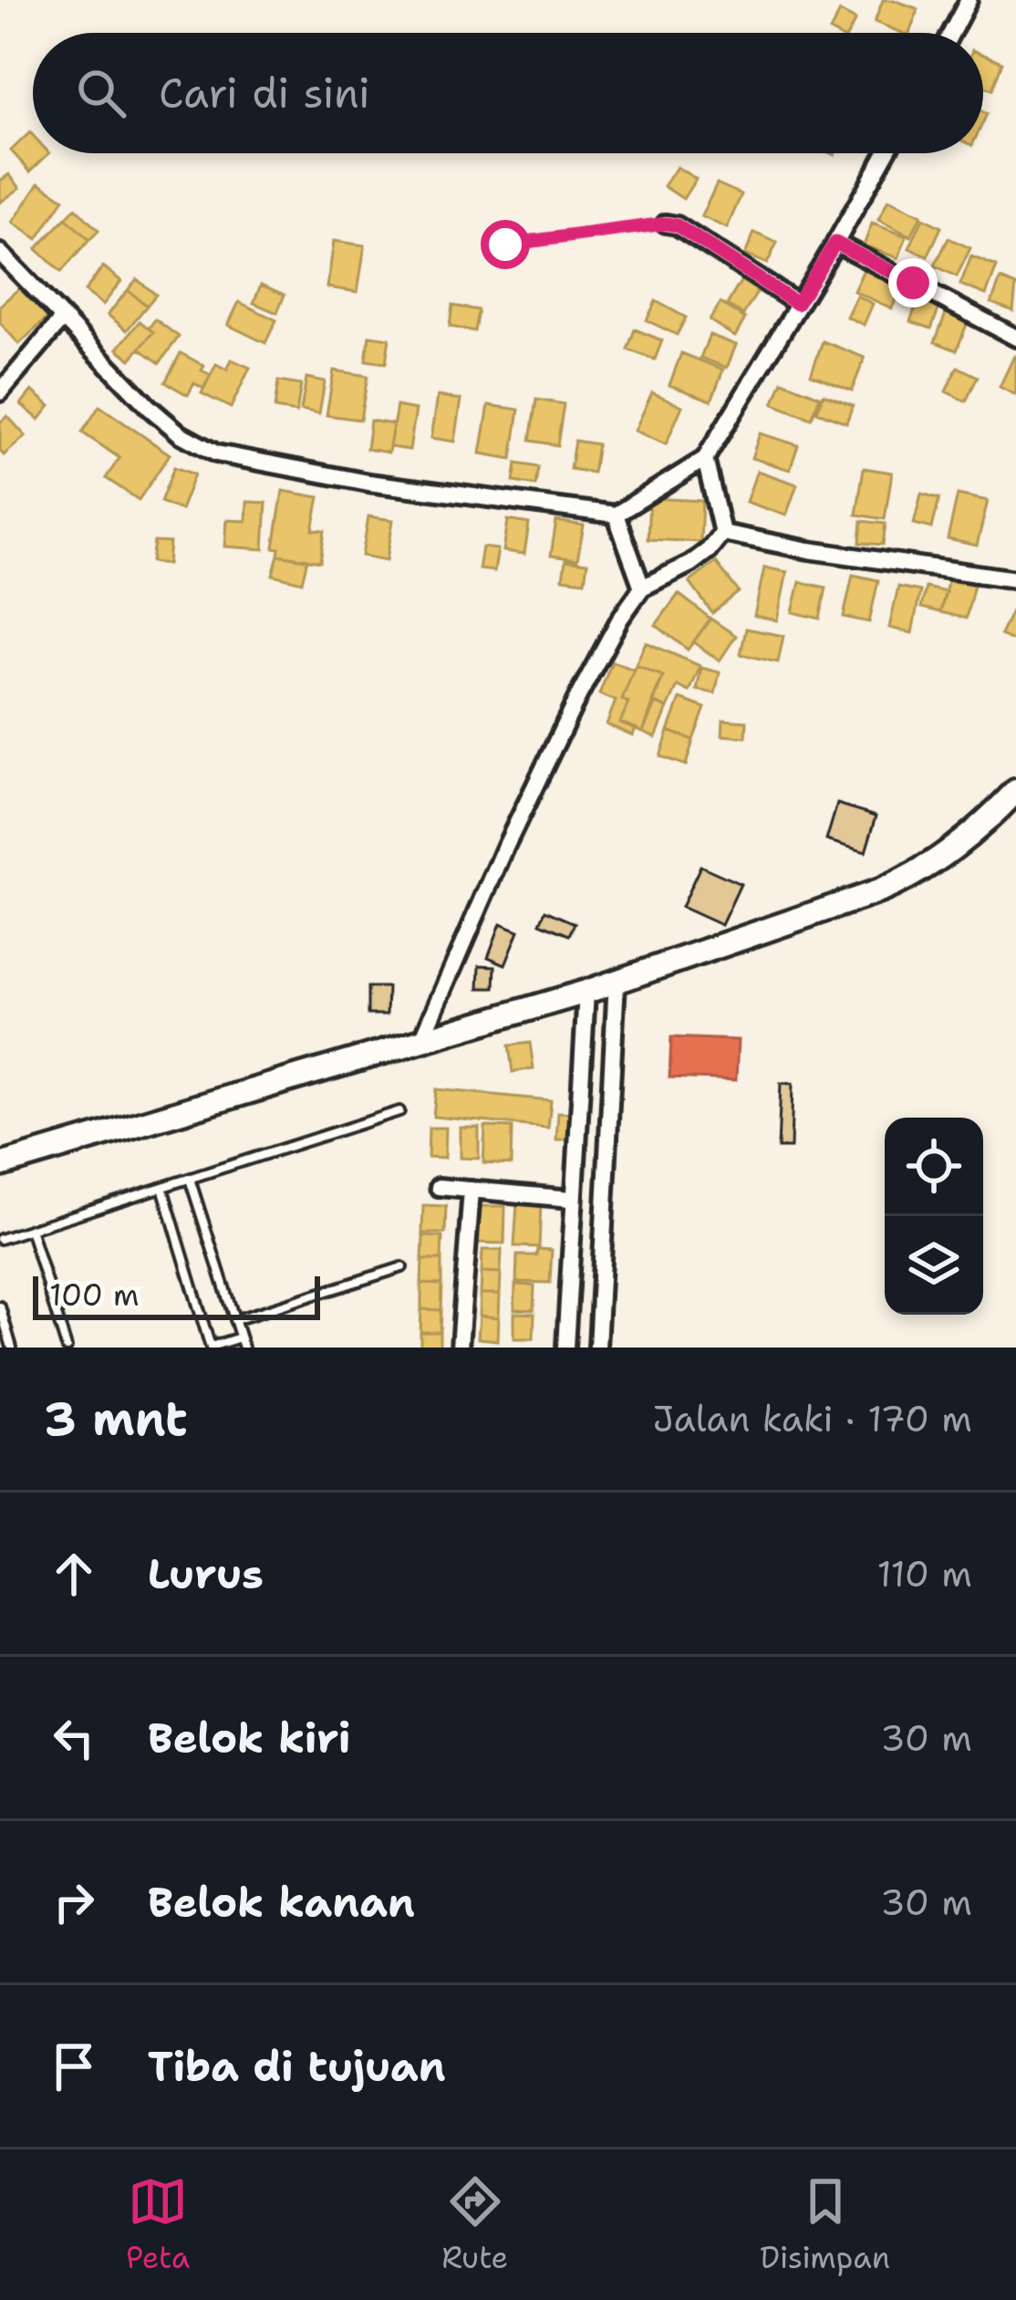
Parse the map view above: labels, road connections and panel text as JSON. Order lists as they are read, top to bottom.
{
  "scale_bar": "100 m",
  "page": {
    "search": "Cari di sini",
    "scale": "100 m",
    "heading": ["3 mnt", "Jalan kaki · 170 m"],
    "list": [
      ["Lurus", "110 m"],
      ["Belok kiri", "30 m"],
      ["Belok kanan", "30 m"],
      "Tiba di tujuan"
    ],
    "nav": ["Peta", "Rute", "Disimpan"]
  }
}
